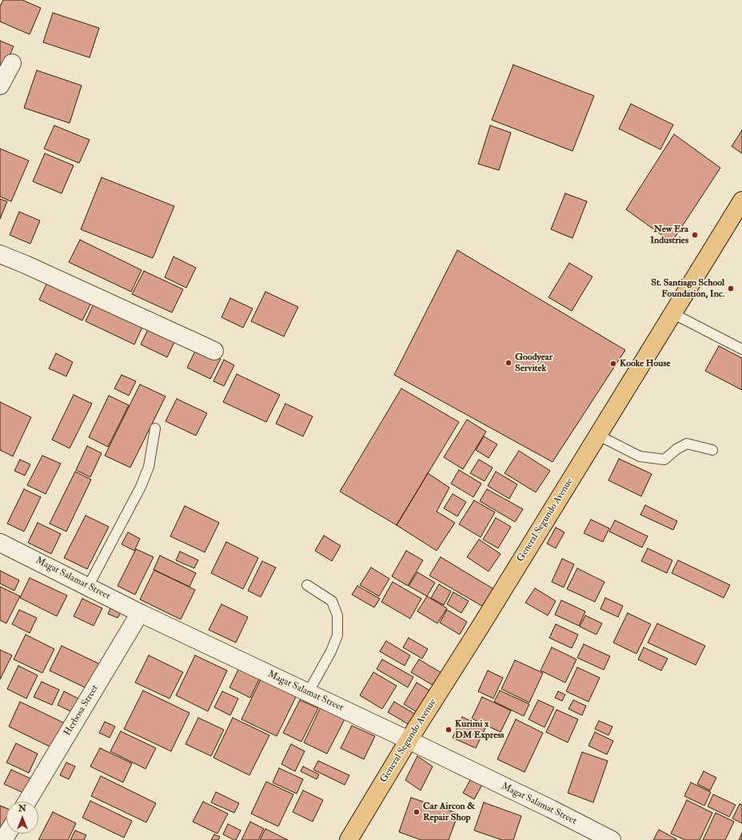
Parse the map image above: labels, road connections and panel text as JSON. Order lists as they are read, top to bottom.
{
  "streets": {
    "highway": ["General Segundo Avenue"],
    "street": ["Magat Salamat Street", "Herbosa Street"]
  },
  "crossings": [
    ["General Segundo Avenue", "Magat Salamat Street"],
    ["Magat Salamat Street", "Herbosa Street"]
  ],
  "places": [
    "New Era Industries",
    "St. Santiago School Foundation, Inc.",
    "Goodyear Servitek",
    "Kooke House",
    "Kurimi x DM Express",
    "Car Aircon & Repair Shop"
  ],
  "north": "top"
}
